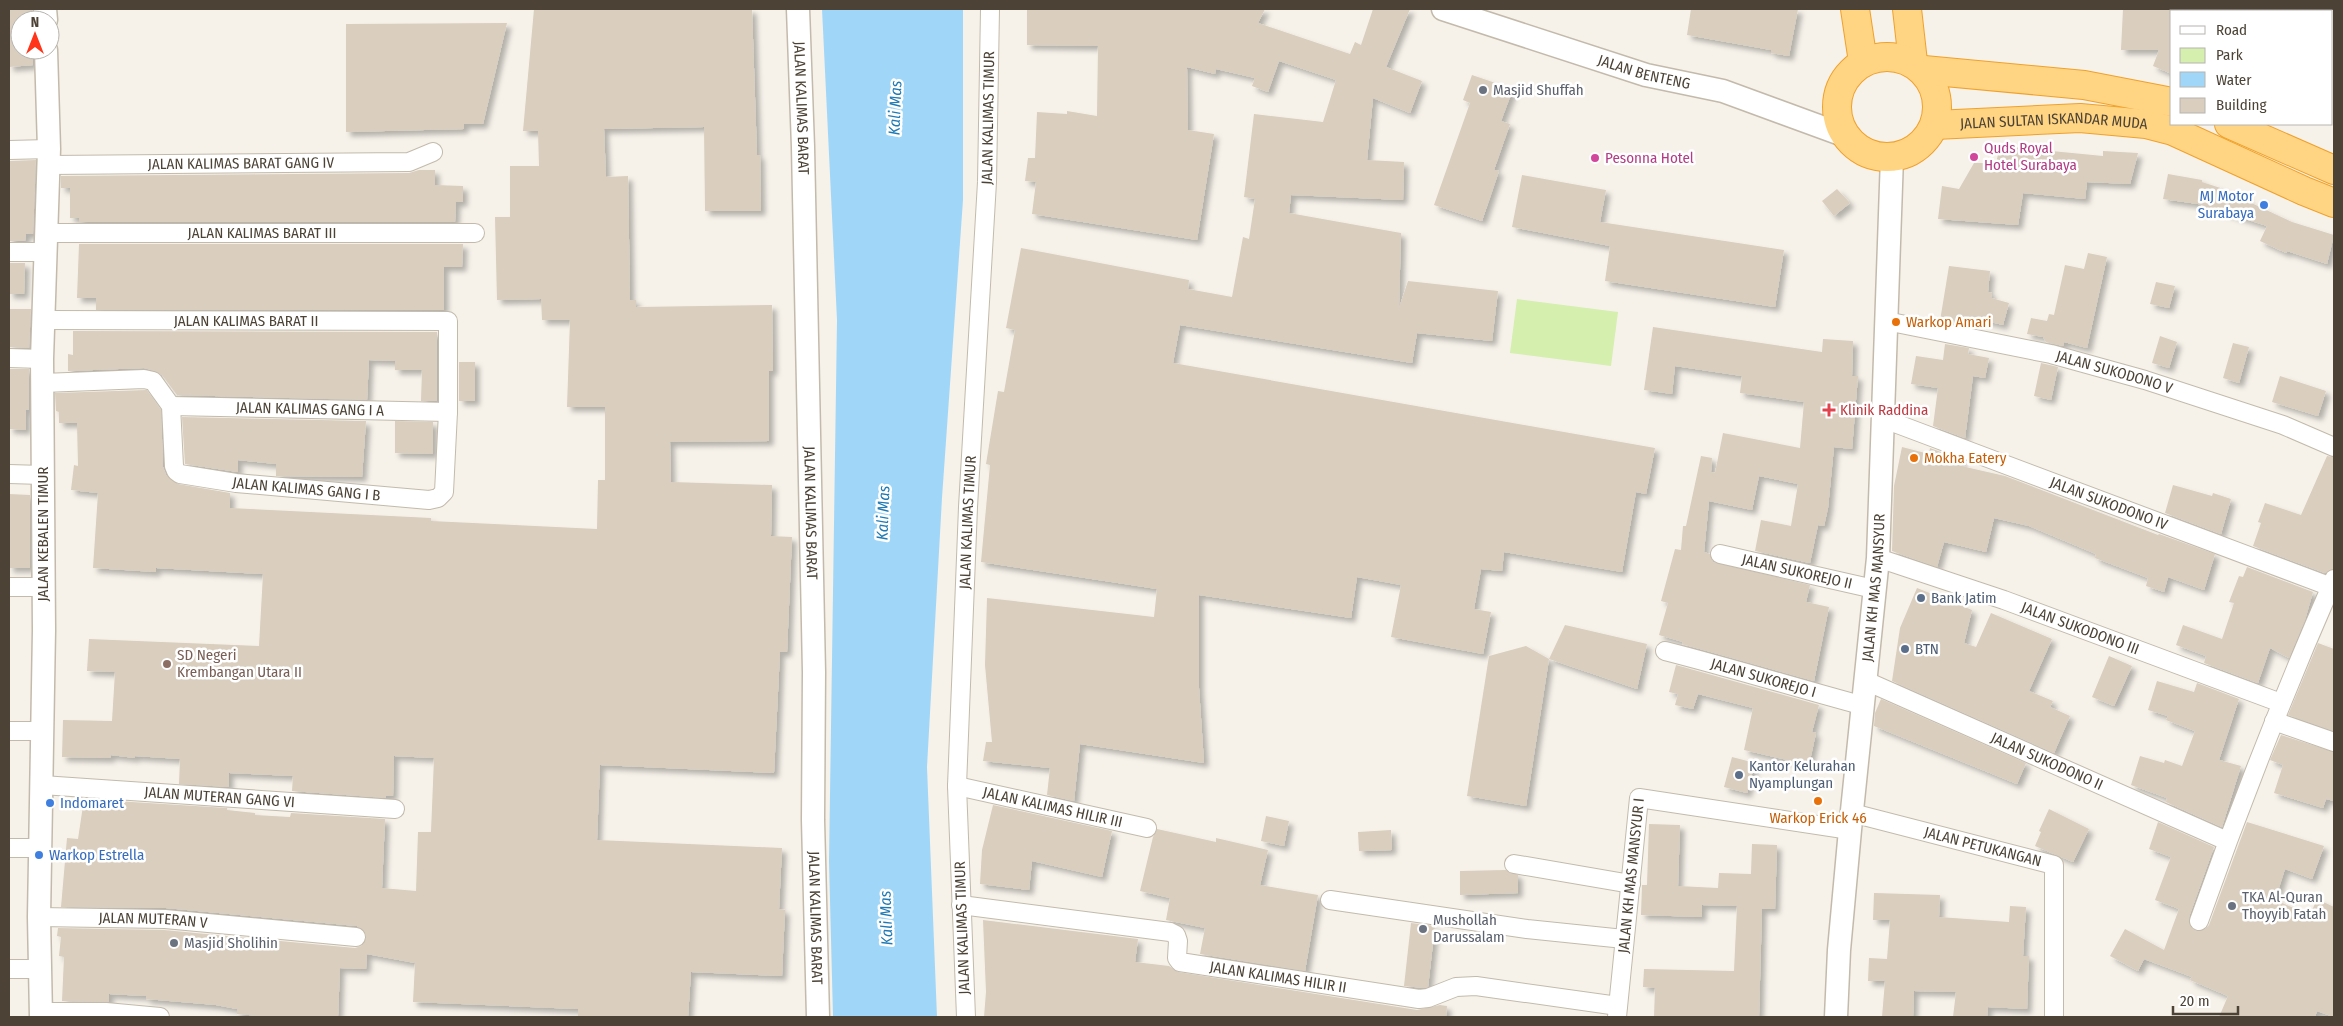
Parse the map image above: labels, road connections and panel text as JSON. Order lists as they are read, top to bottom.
{
  "streets": {
    "highway": ["JALAN SULTAN ISKANDAR MUDA"],
    "street": [
      "JALAN BENTENG",
      "JALAN KALIMAS BARAT",
      "JALAN KALIMAS TIMUR",
      "JALAN KALIMAS BARAT GANG IV",
      "JALAN KALIMAS BARAT III",
      "JALAN KALIMAS BARAT II",
      "JALAN SUKODONO V",
      "JALAN KALIMAS GANG I A",
      "JALAN KALIMAS GANG I B",
      "JALAN SUKODONO IV",
      "JALAN KEBALEN TIMUR",
      "JALAN SUKOREJO II",
      "JALAN KH MAS MANSYUR",
      "JALAN SUKODONO III",
      "JALAN SUKOREJO I",
      "JALAN SUKODONO II",
      "JALAN MUTERAN GANG VI",
      "JALAN KALIMAS HILIR III",
      "JALAN PETUKANGAN",
      "JALAN KH MAS MANSYUR I",
      "JALAN MUTERAN V",
      "JALAN KALIMAS HILIR II"
    ]
  },
  "crossings": [
    ["JALAN BENTENG", "JALAN SULTAN ISKANDAR MUDA"],
    ["JALAN BENTENG", "JALAN KH MAS MANSYUR"],
    ["JALAN KALIMAS TIMUR", "JALAN KALIMAS HILIR III"],
    ["JALAN KALIMAS TIMUR", "JALAN KALIMAS HILIR II"],
    ["JALAN SULTAN ISKANDAR MUDA", "JALAN KH MAS MANSYUR"],
    ["JALAN KALIMAS BARAT GANG IV", "JALAN KEBALEN TIMUR"],
    ["JALAN KALIMAS BARAT III", "JALAN KEBALEN TIMUR"],
    ["JALAN KALIMAS BARAT II", "JALAN KALIMAS GANG I A"],
    ["JALAN KALIMAS BARAT II", "JALAN KALIMAS GANG I B"],
    ["JALAN KALIMAS BARAT II", "JALAN KEBALEN TIMUR"],
    ["JALAN SUKODONO V", "JALAN KH MAS MANSYUR"],
    ["JALAN KALIMAS GANG I A", "JALAN KALIMAS GANG I B"],
    ["JALAN SUKODONO IV", "JALAN KH MAS MANSYUR"],
    ["JALAN KEBALEN TIMUR", "JALAN MUTERAN GANG VI"],
    ["JALAN KEBALEN TIMUR", "JALAN MUTERAN V"],
    ["JALAN SUKOREJO II", "JALAN KH MAS MANSYUR"],
    ["JALAN KH MAS MANSYUR", "JALAN SUKODONO III"],
    ["JALAN KH MAS MANSYUR", "JALAN SUKOREJO I"],
    ["JALAN KH MAS MANSYUR", "JALAN SUKODONO II"],
    ["JALAN KH MAS MANSYUR", "JALAN PETUKANGAN"],
    ["JALAN KH MAS MANSYUR", "JALAN KH MAS MANSYUR I"],
    ["JALAN PETUKANGAN", "JALAN KH MAS MANSYUR I"],
    ["JALAN KH MAS MANSYUR I", "JALAN KALIMAS HILIR II"]
  ],
  "water": ["Kali Mas"],
  "places": {
    "other": [
      "Masjid Shuffah",
      "Quds Royal Hotel Surabaya",
      "Pesonna Hotel",
      "MJ Motor Surabaya",
      "Warkop Amari",
      "Mokha Eatery",
      "Bank Jatim",
      "BTN",
      "SD Negeri Krembangan Utara II",
      "Kantor Kelurahan Nyamplungan",
      "Warkop Erick 46",
      "Indomaret",
      "Warkop Estrella",
      "TKA Al-Quran Thoyyib Fatah",
      "Mushollah Darussalam",
      "Masjid Sholihin"
    ],
    "health": ["Klinik Raddina"]
  },
  "legend": [
    "Road",
    "Park",
    "Water",
    "Building"
  ],
  "scale_bar": "20 m",
  "north": "top"
}
